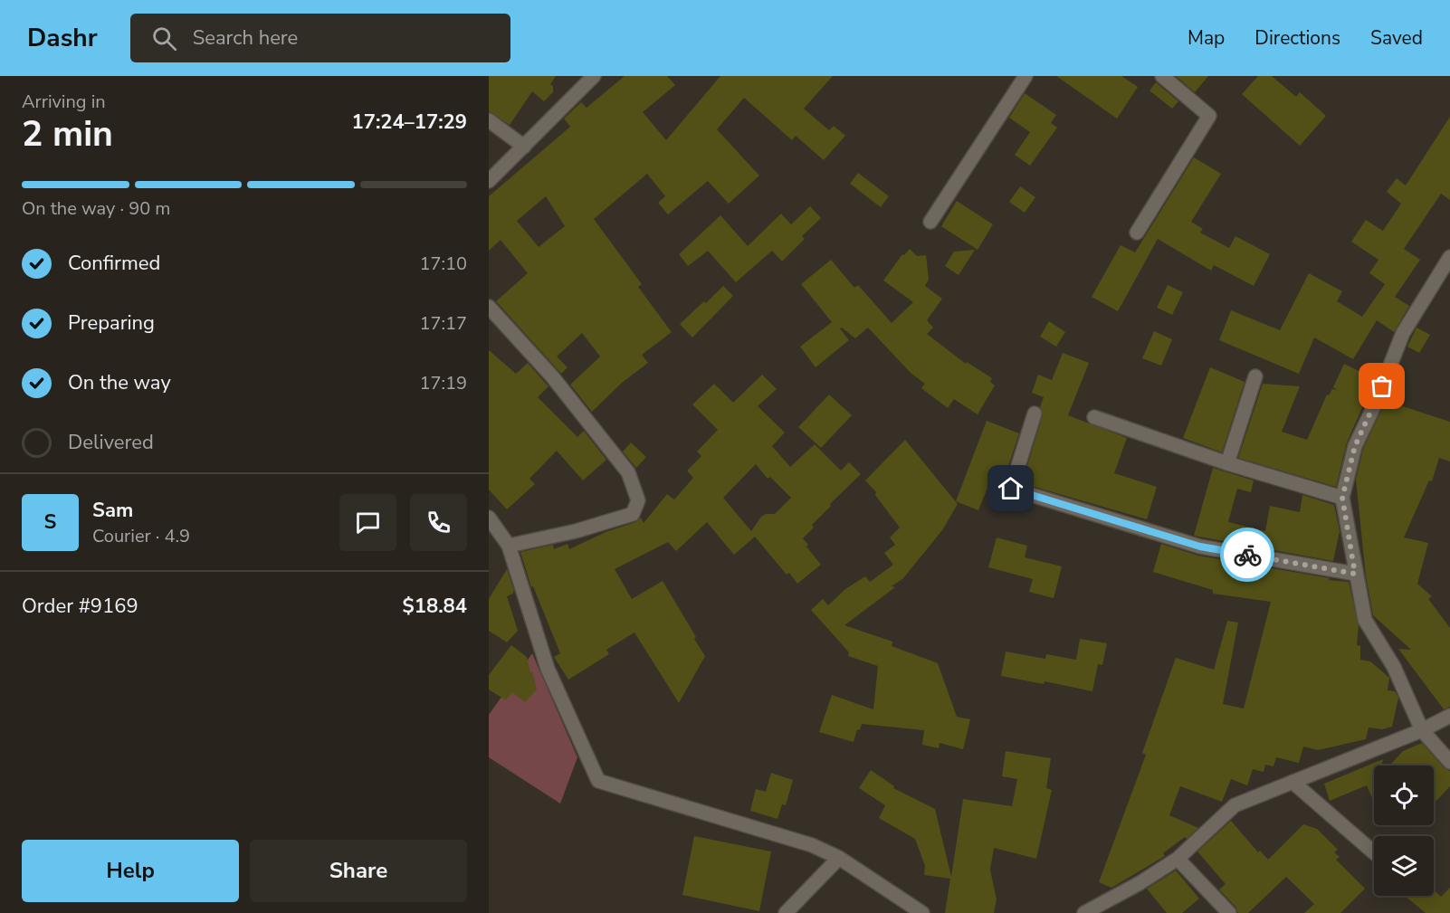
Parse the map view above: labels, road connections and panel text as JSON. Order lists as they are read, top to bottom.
{
  "page": {
    "header": "Dashr",
    "search": "Search here",
    "nav": ["Map", "Directions", "Saved"],
    "heading": ["2 min", "Arriving in", "17:24–17:29"],
    "panel": [
      "Sam",
      "Courier · 4.9",
      "Order #9169",
      "$18.84"
    ],
    "bar": "On the way · 90 m",
    "list": [
      ["Confirmed", "17:10"],
      ["Preparing", "17:17"],
      ["On the way", "17:19"],
      "Delivered"
    ],
    "round": "S",
    "buttons": ["Help", "Share"]
  }
}
